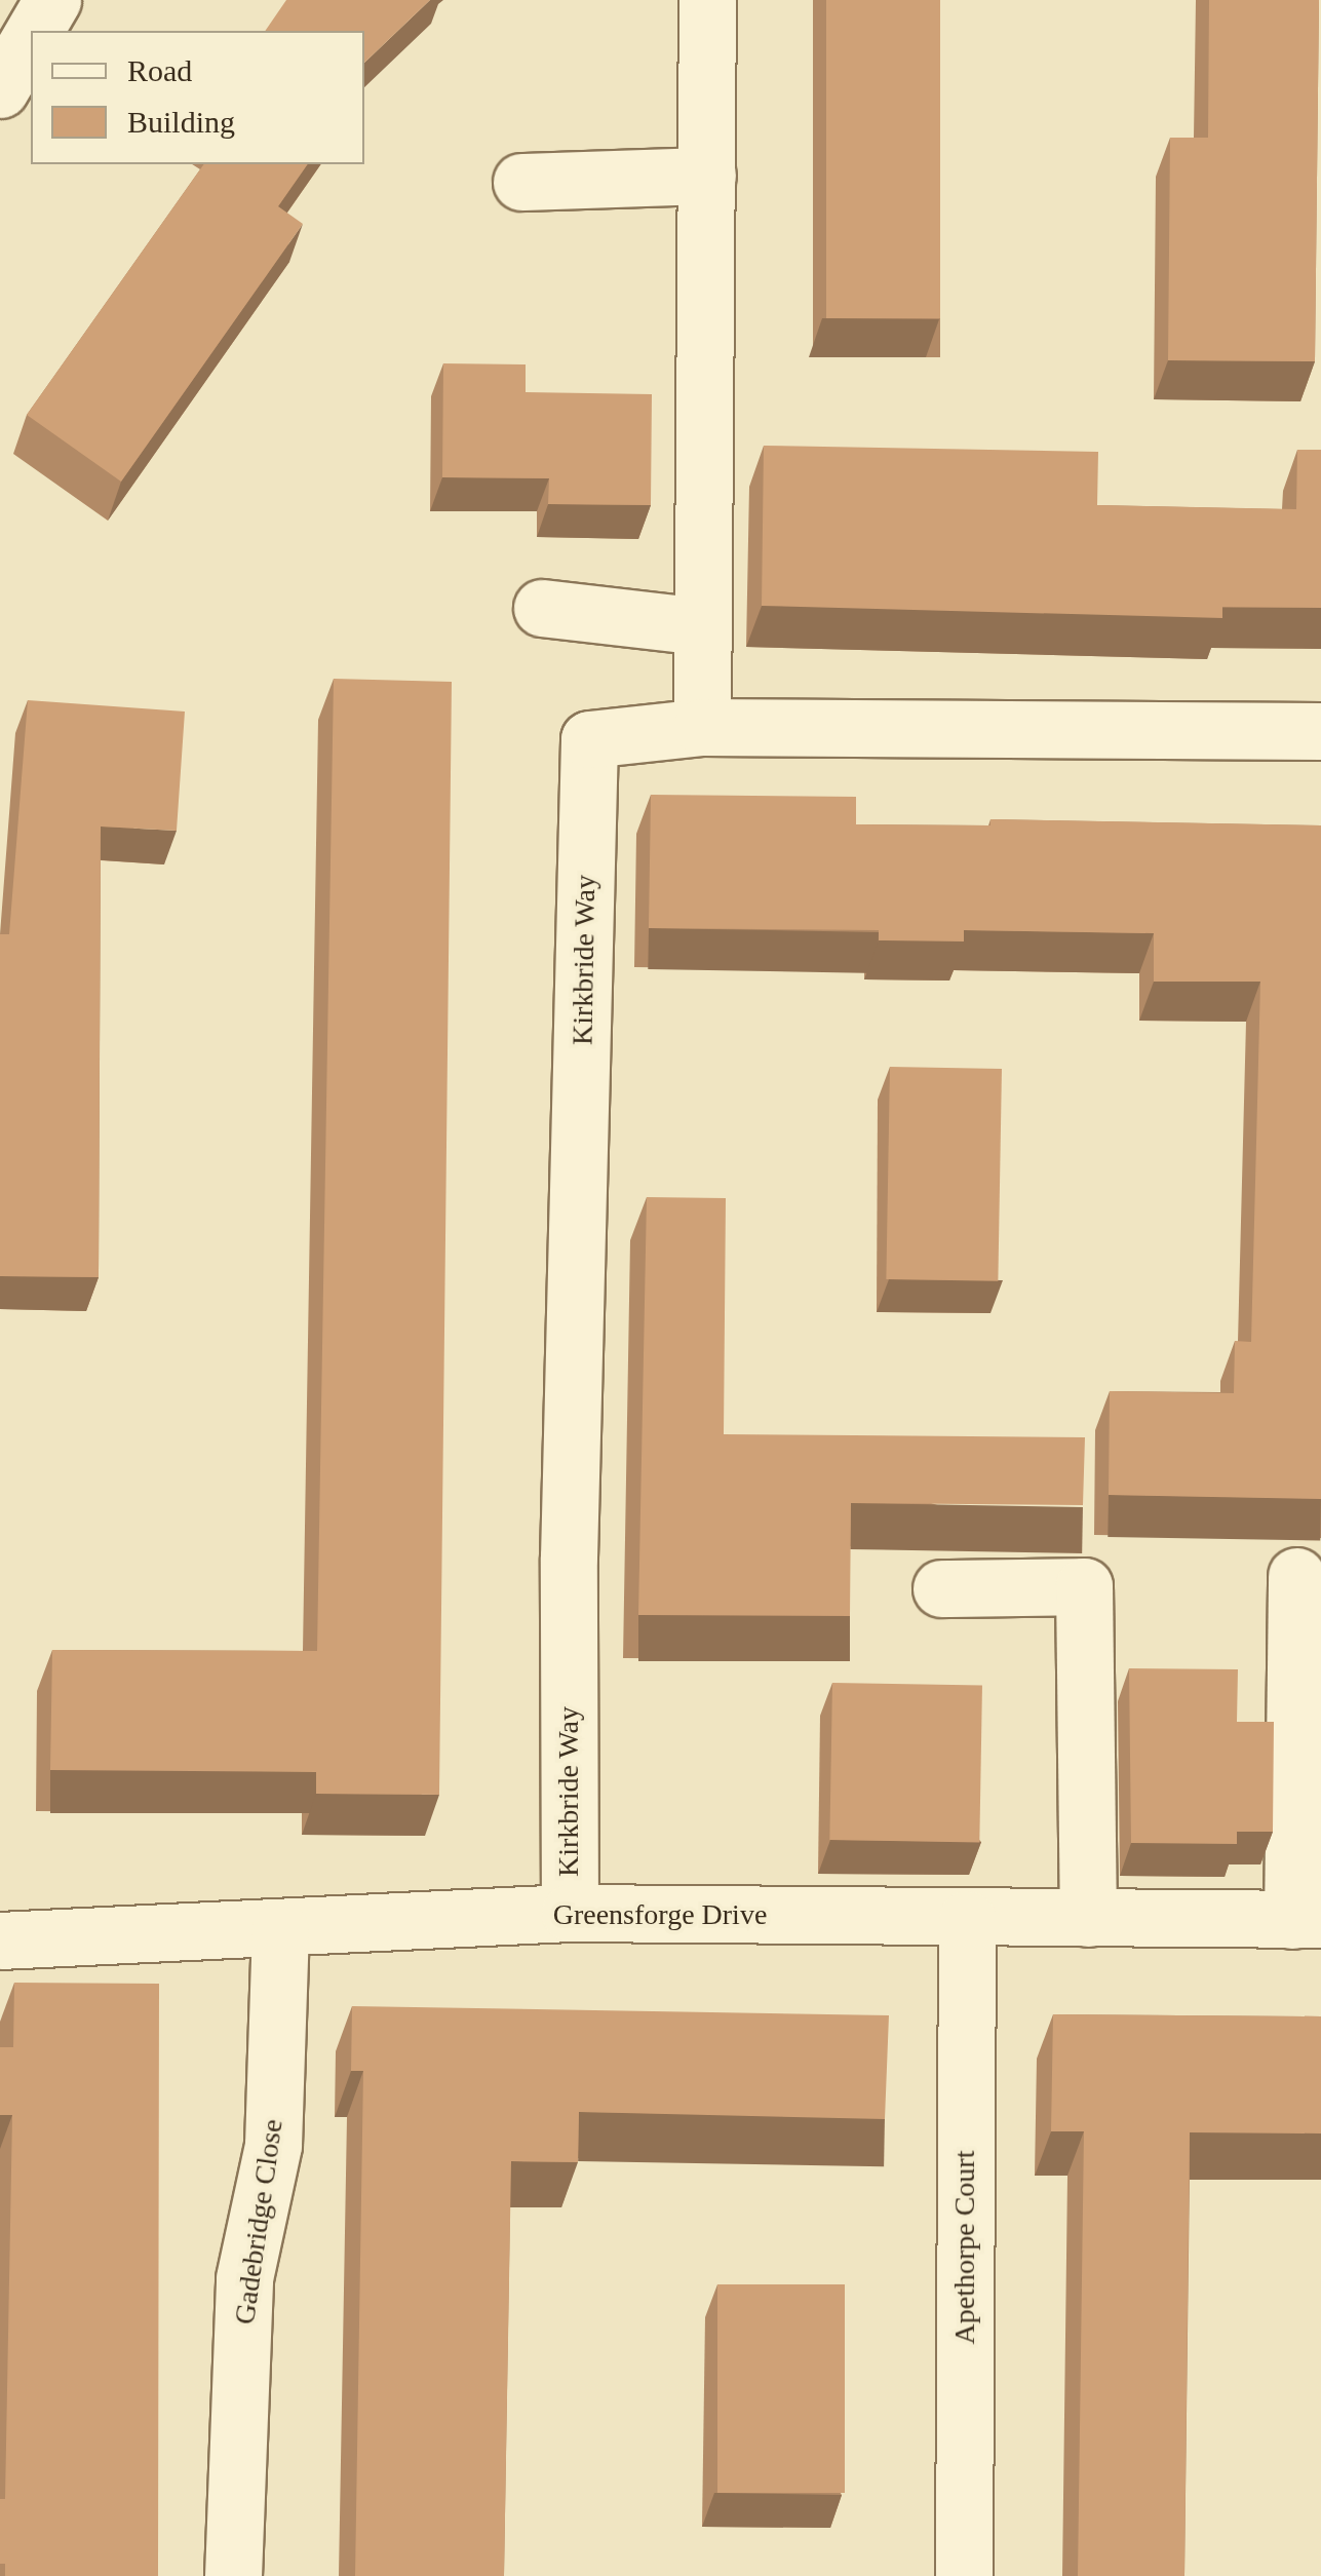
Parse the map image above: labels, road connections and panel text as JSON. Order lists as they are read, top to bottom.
{
  "streets": {
    "street": [
      "Kirkbride Way",
      "Greensforge Drive",
      "Gadebridge Close",
      "Apethorpe Court"
    ]
  },
  "crossings": [
    ["Kirkbride Way", "Greensforge Drive"],
    ["Greensforge Drive", "Gadebridge Close"],
    ["Greensforge Drive", "Apethorpe Court"]
  ],
  "legend": ["Road", "Building"]
}
